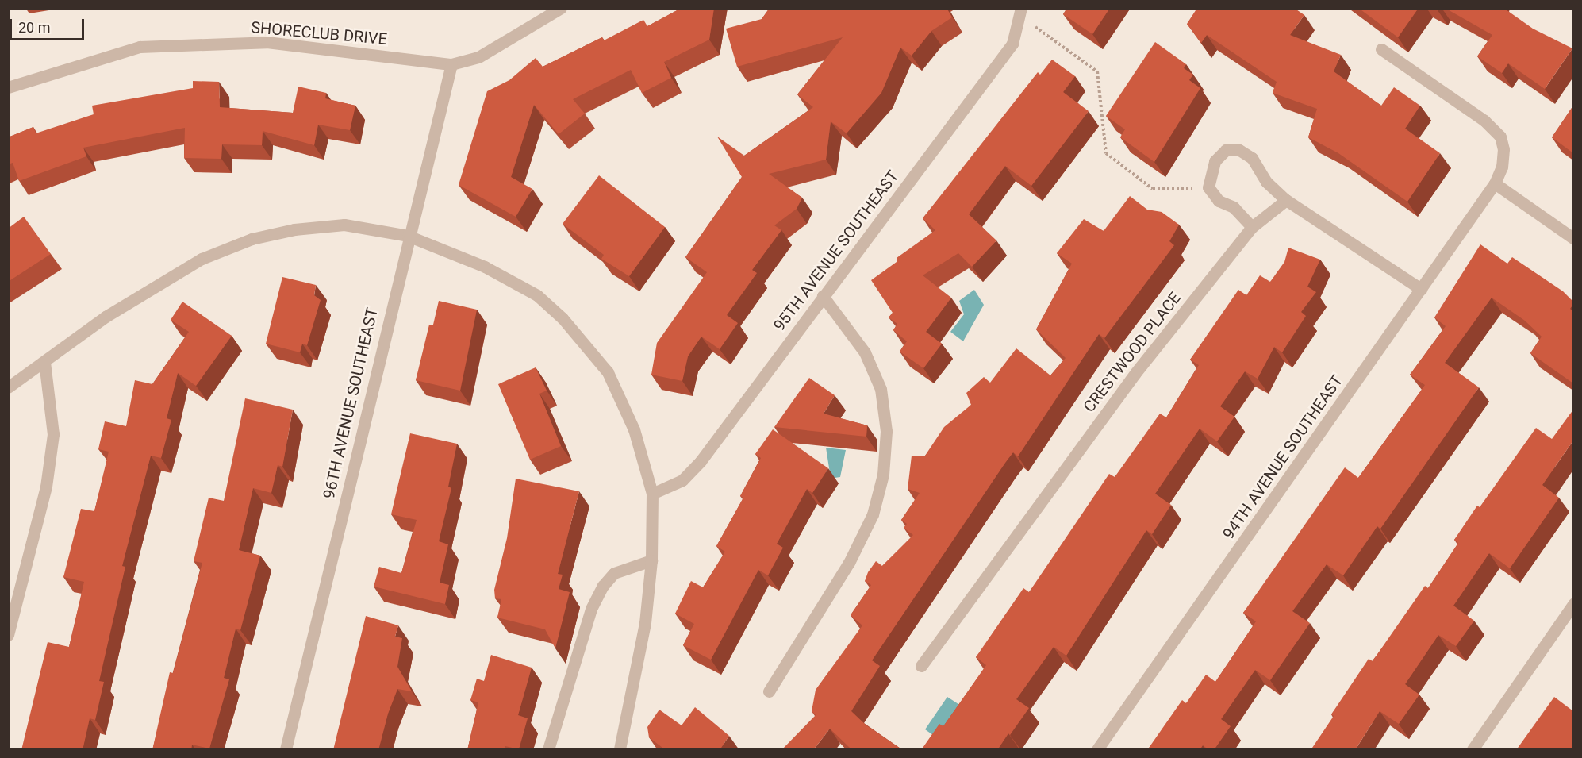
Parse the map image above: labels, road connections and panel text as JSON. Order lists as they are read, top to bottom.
{
  "streets": {
    "street": [
      "SHORECLUB DRIVE",
      "95TH AVENUE SOUTHEAST",
      "CRESTWOOD PLACE",
      "96TH AVENUE SOUTHEAST",
      "94TH AVENUE SOUTHEAST"
    ]
  },
  "crossings": [
    ["SHORECLUB DRIVE", "96TH AVENUE SOUTHEAST"]
  ],
  "scale_bar": "20 m"
}
